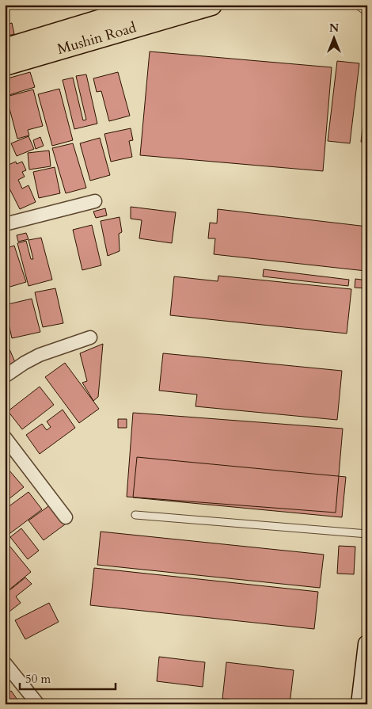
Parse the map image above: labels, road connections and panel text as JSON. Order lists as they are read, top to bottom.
{
  "streets": {
    "main road": ["Mushin Road"]
  },
  "scale_bar": "50 m",
  "north": "top"
}
